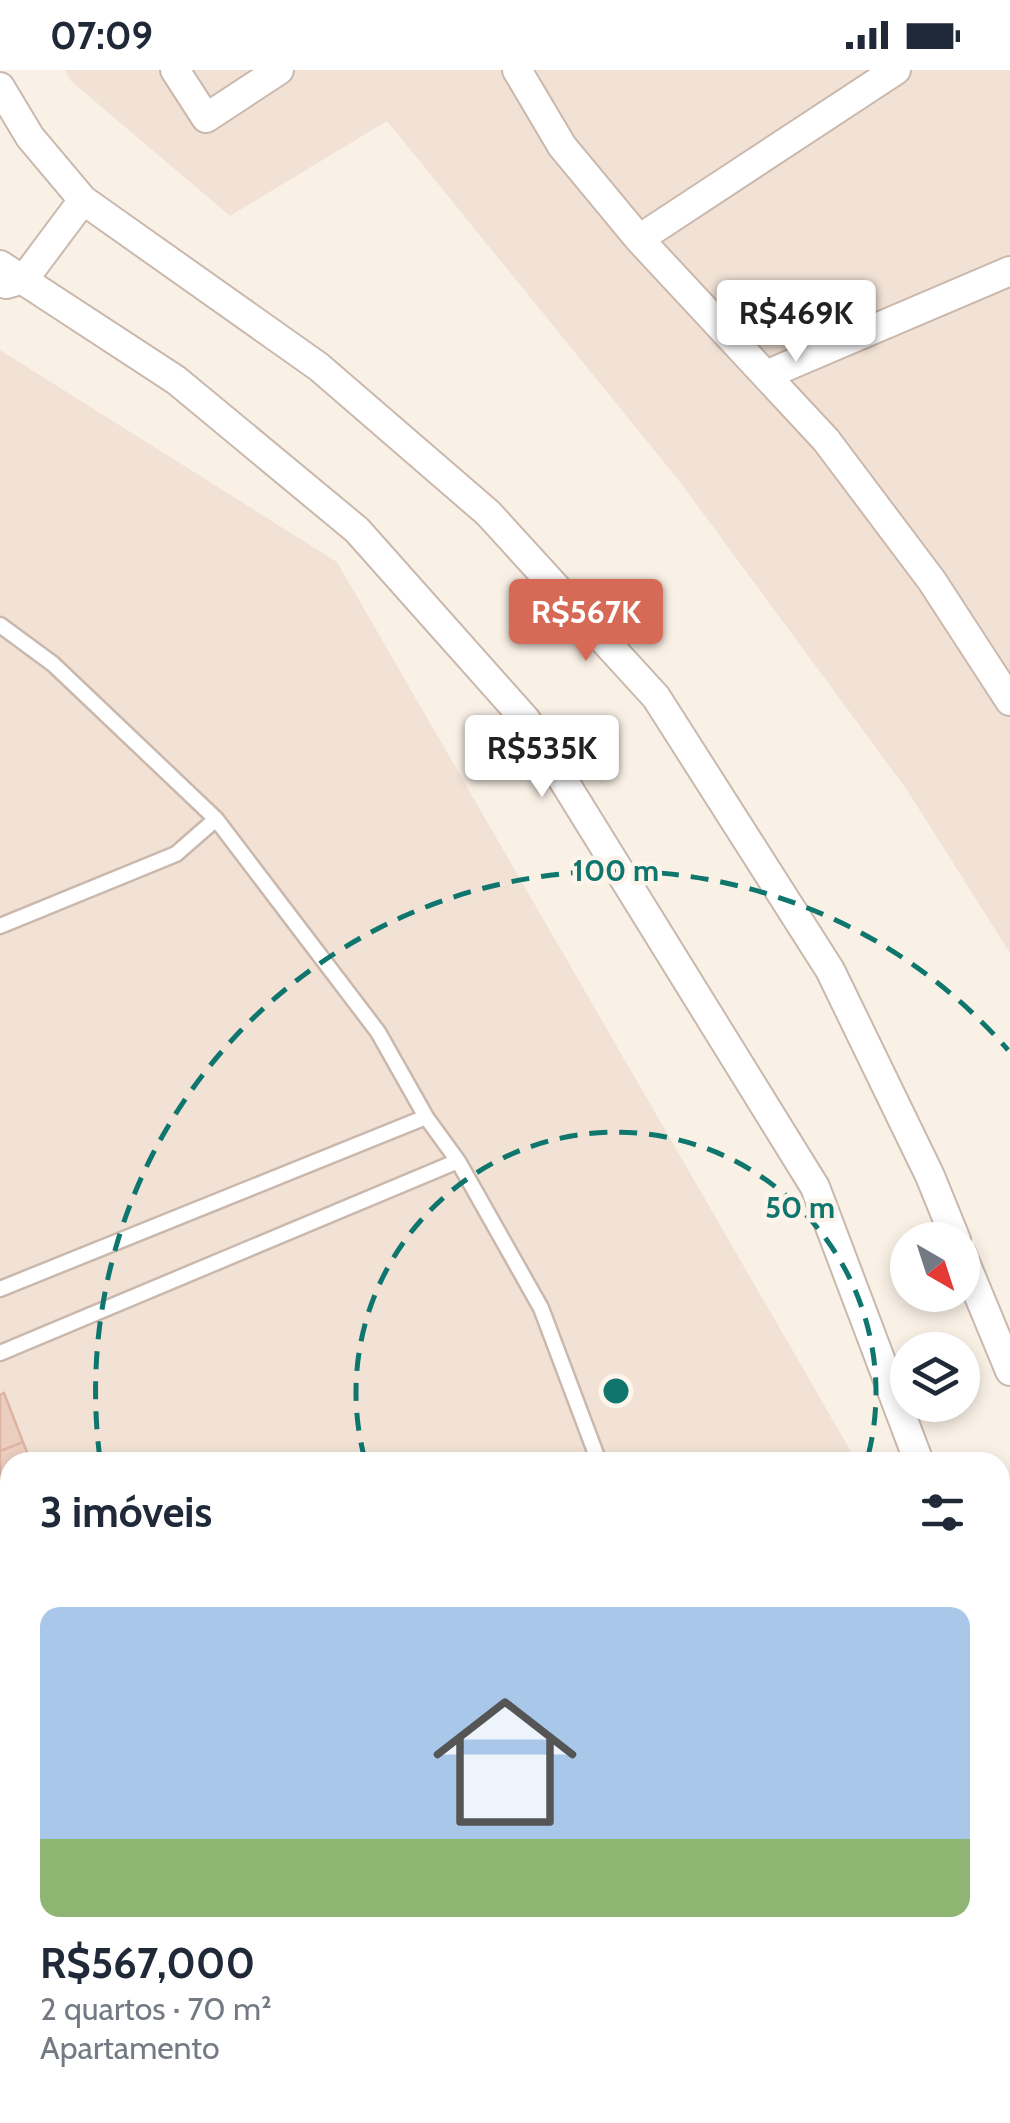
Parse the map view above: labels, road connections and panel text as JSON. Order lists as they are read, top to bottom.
{
  "north": "bottom right",
  "page": {
    "status": "07:09",
    "price": ["R$469K", "R$567K", "R$535K"],
    "heading": "3 imóveis",
    "list": [
      {
        "name": "R$567,000",
        "note": "2 quartos · 70 m² · Apartamento"
      }
    ]
  },
  "rings": ["100 m", "50 m"]
}
